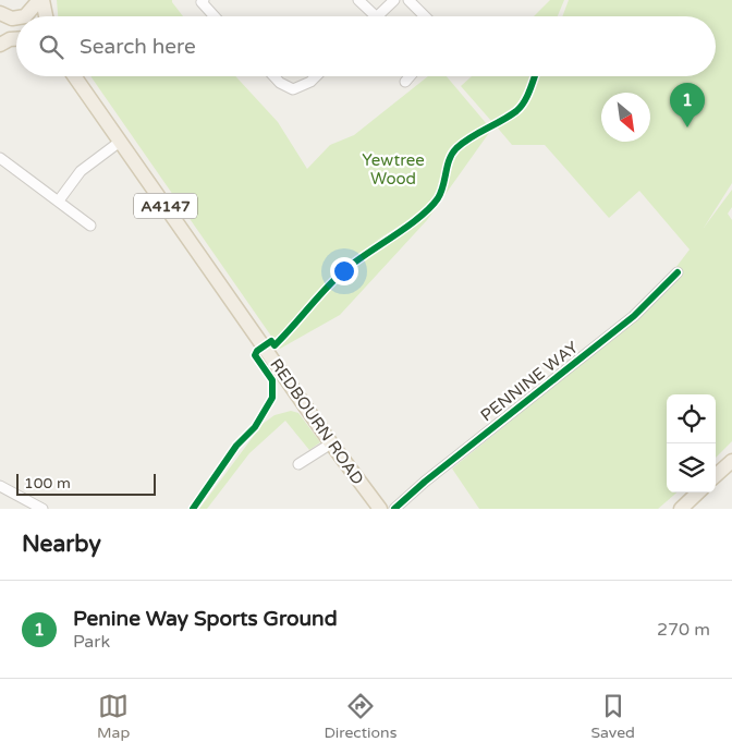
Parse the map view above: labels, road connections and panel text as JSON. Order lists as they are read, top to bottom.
{
  "streets": {
    "main road": ["A4147", "REDBOURN ROAD"],
    "street": ["PENNINE WAY"]
  },
  "crossings": [
    ["A4147", "REDBOURN ROAD"]
  ],
  "parks": ["Yewtree Wood"],
  "scale_bar": "100 m",
  "north": "bottom right",
  "page": {
    "search": "Search here",
    "pins": "1",
    "scale": "100 m",
    "heading": "Nearby",
    "list": [
      {
        "mark": "1",
        "name": "Penine Way Sports Ground",
        "note": "Park",
        "value": "270 m"
      }
    ],
    "nav": ["Map", "Directions", "Saved"]
  }
}
